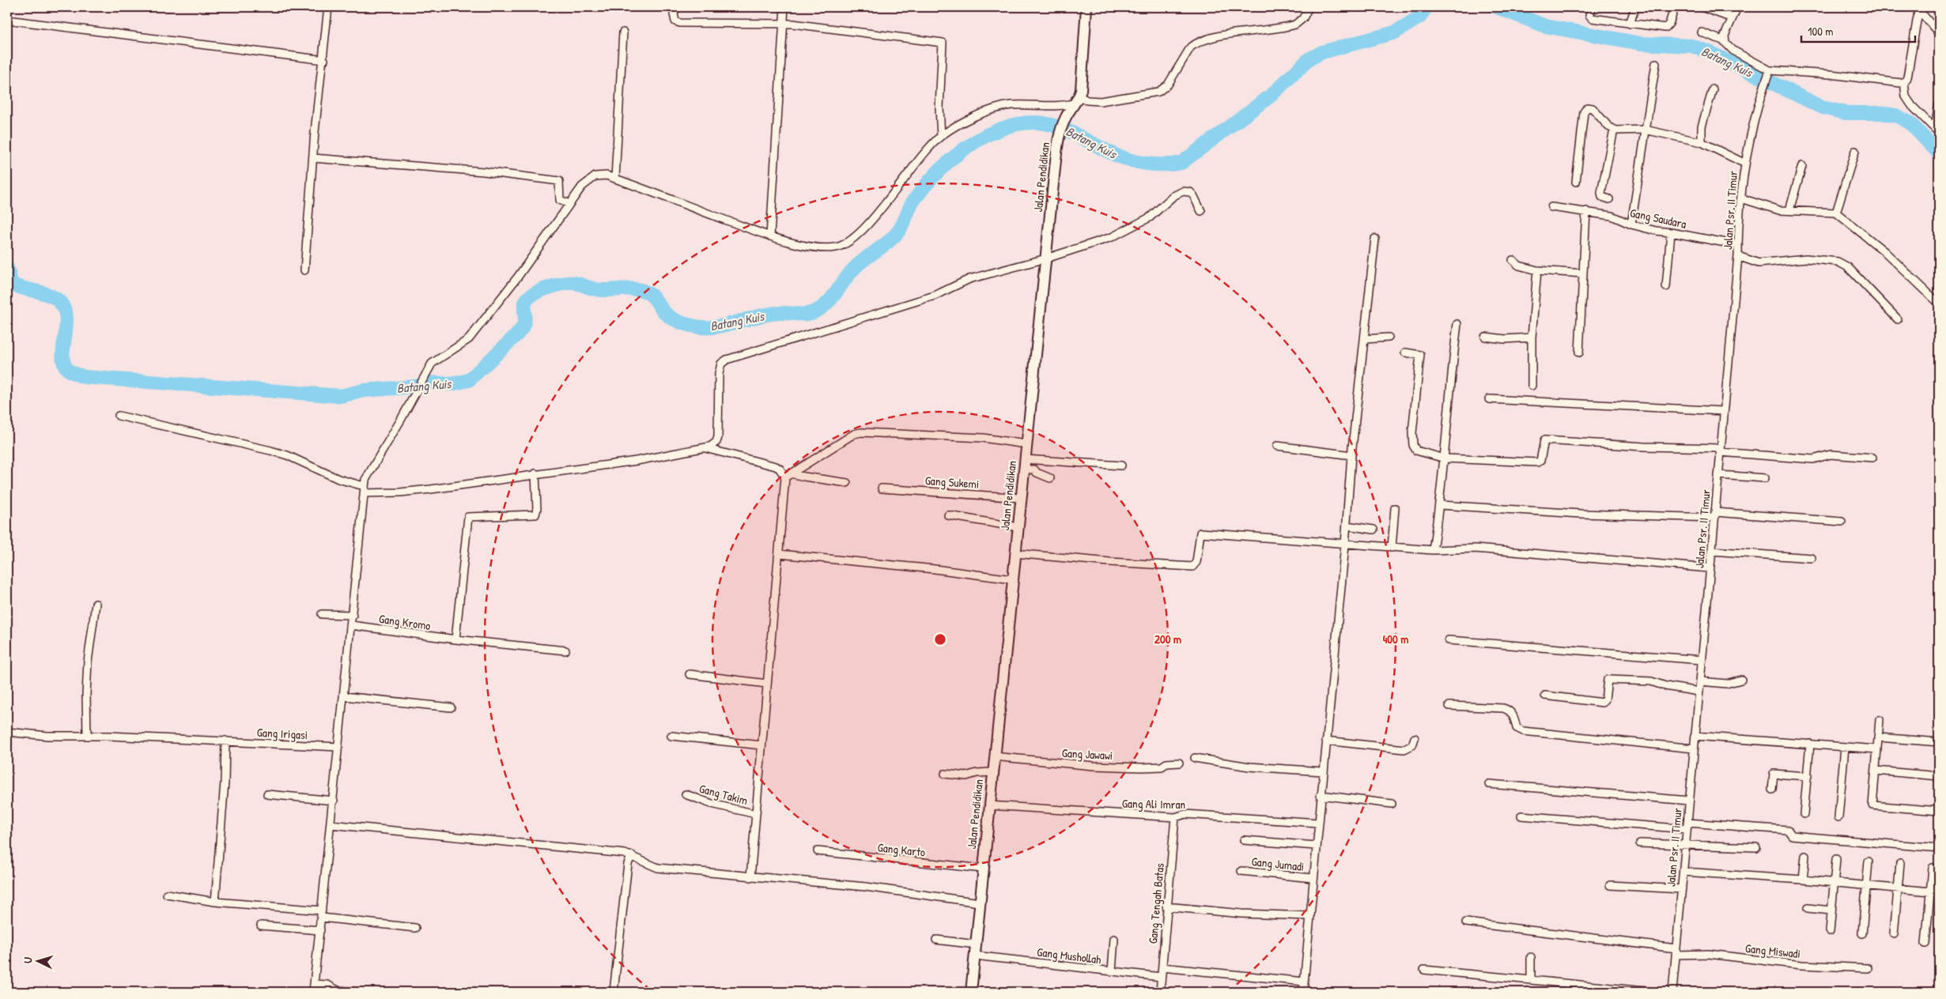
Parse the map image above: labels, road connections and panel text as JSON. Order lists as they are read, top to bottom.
{
  "streets": {
    "main road": ["Jalan Pendidikan"],
    "street": [
      "Jalan Psr. II Timur",
      "Gang Saudara",
      "Gang Sukemi",
      "Gang Kromo",
      "Gang Irigasi",
      "Gang Jawawi",
      "Gang Takim",
      "Gang Ali Imran",
      "Gang Karto",
      "Gang Jumadi",
      "Gang Tengah Batas",
      "Gang Miswadi",
      "Gang Mushollah"
    ]
  },
  "crossings": [
    ["Jalan Pendidikan", "Gang Sukemi"],
    ["Jalan Pendidikan", "Gang Jawawi"],
    ["Jalan Pendidikan", "Gang Ali Imran"],
    ["Jalan Pendidikan", "Gang Karto"],
    ["Jalan Pendidikan", "Gang Mushollah"],
    ["Jalan Psr. II Timur", "Gang Saudara"],
    ["Jalan Psr. II Timur", "Gang Miswadi"],
    ["Gang Ali Imran", "Gang Tengah Batas"],
    ["Gang Tengah Batas", "Gang Mushollah"]
  ],
  "water": ["Batang Kuis"],
  "scale_bar": "100 m",
  "north": "left",
  "rings": ["200 m", "400 m"]
}
